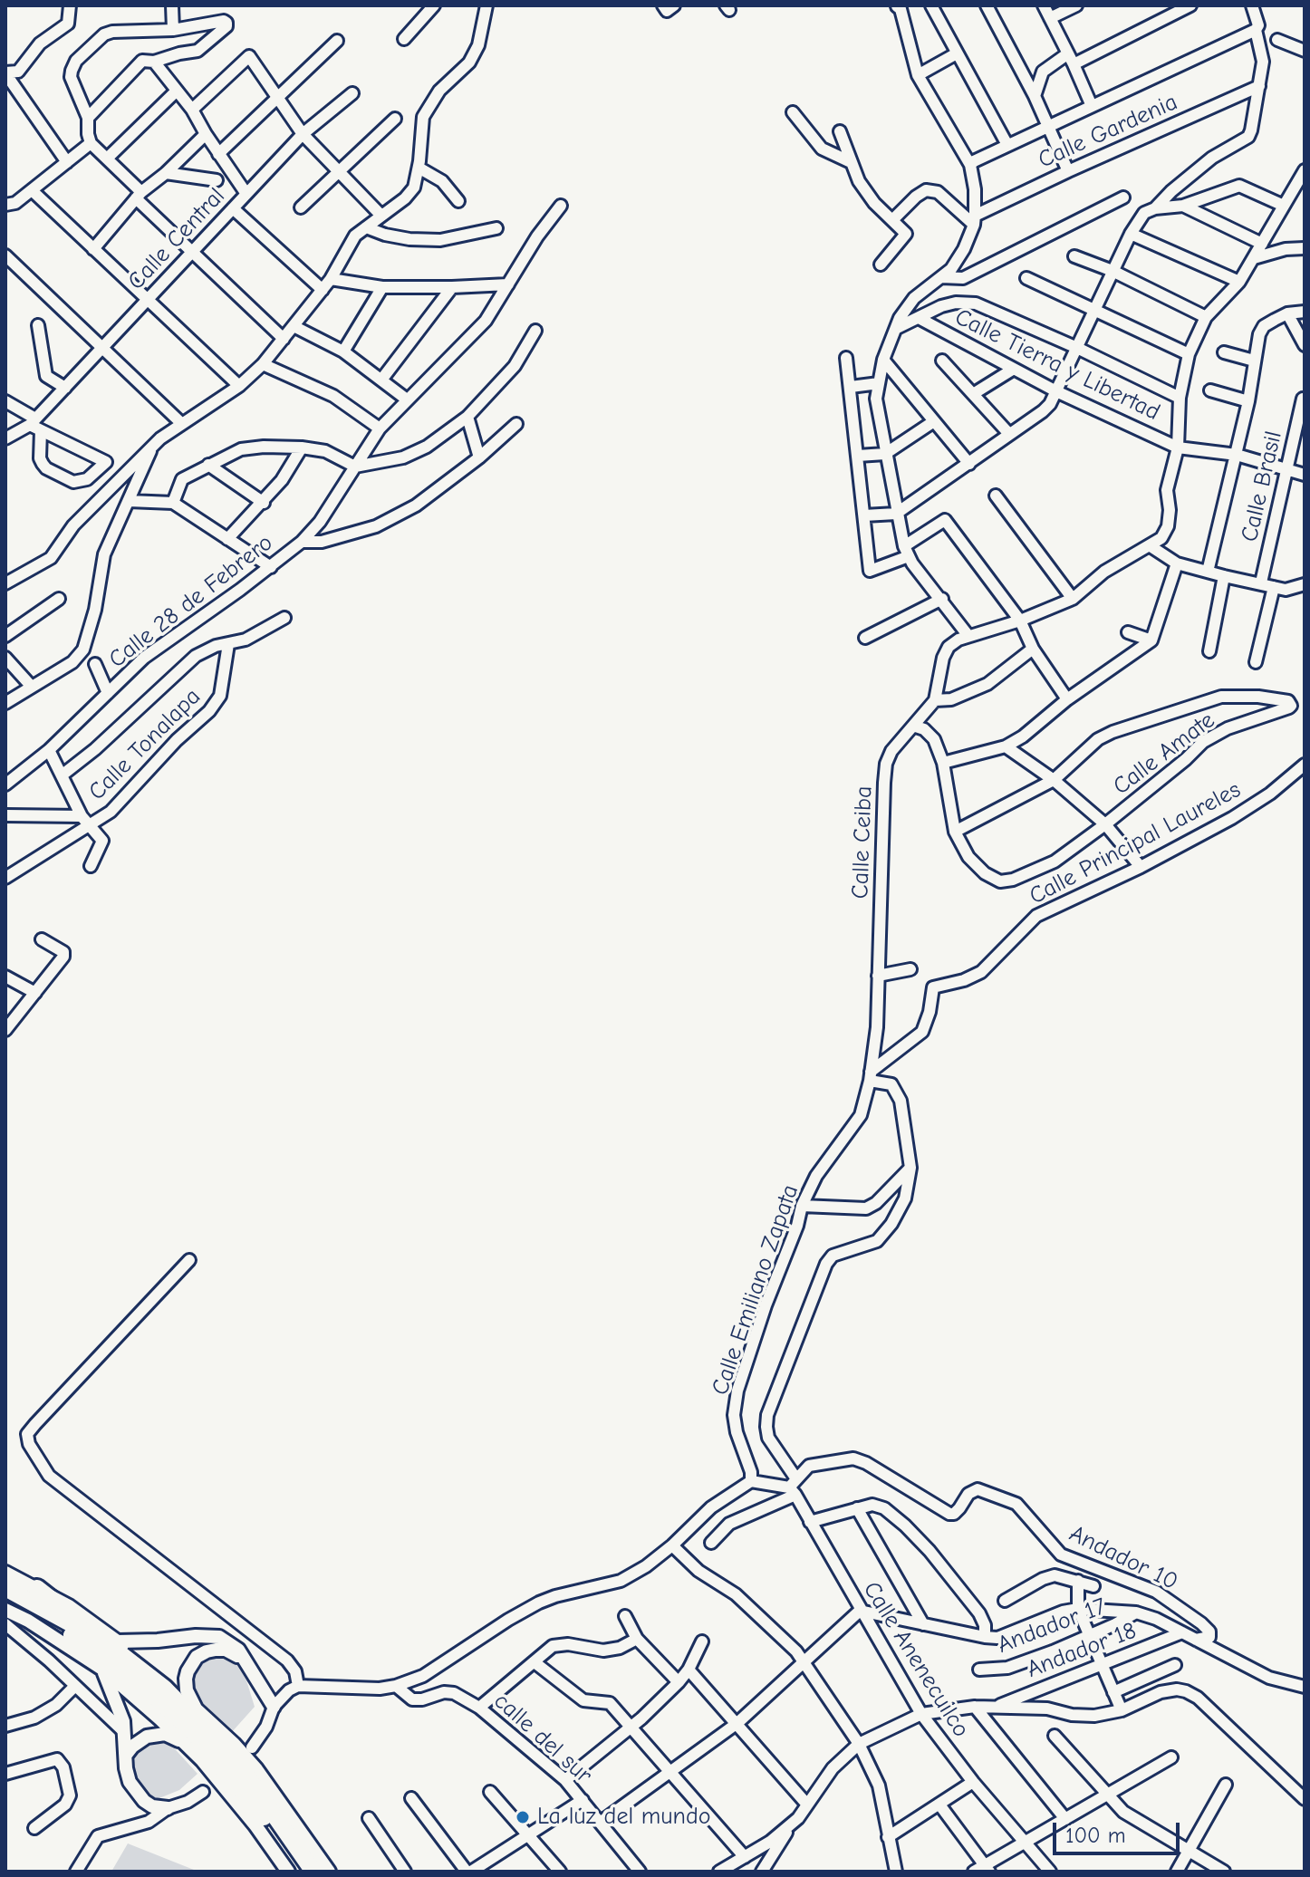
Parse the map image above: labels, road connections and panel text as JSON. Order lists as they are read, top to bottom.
{
  "streets": {
    "street": [
      "Calle Gardenia",
      "Calle Central",
      "Calle Tierra y Libertad",
      "Calle Brasil",
      "Calle 28 de Febrero",
      "Calle Tonalapa",
      "Calle Amate",
      "Calle Ceiba",
      "Calle Principal Laureles",
      "Calle Emiliano Zapata",
      "Andador 10",
      "Andador 17",
      "Andador 18",
      "Calle Anenecuilco",
      "calle del sur"
    ]
  },
  "crossings": [
    ["Calle Tierra y Libertad", "Calle Brasil"],
    ["Calle Ceiba", "Calle Principal Laureles"],
    ["Calle Ceiba", "Calle Emiliano Zapata"],
    ["Calle Principal Laureles", "Calle Emiliano Zapata"],
    ["Andador 10", "Calle Anenecuilco"]
  ],
  "places": ["La luz del mundo"],
  "scale_bar": "100 m"
}
